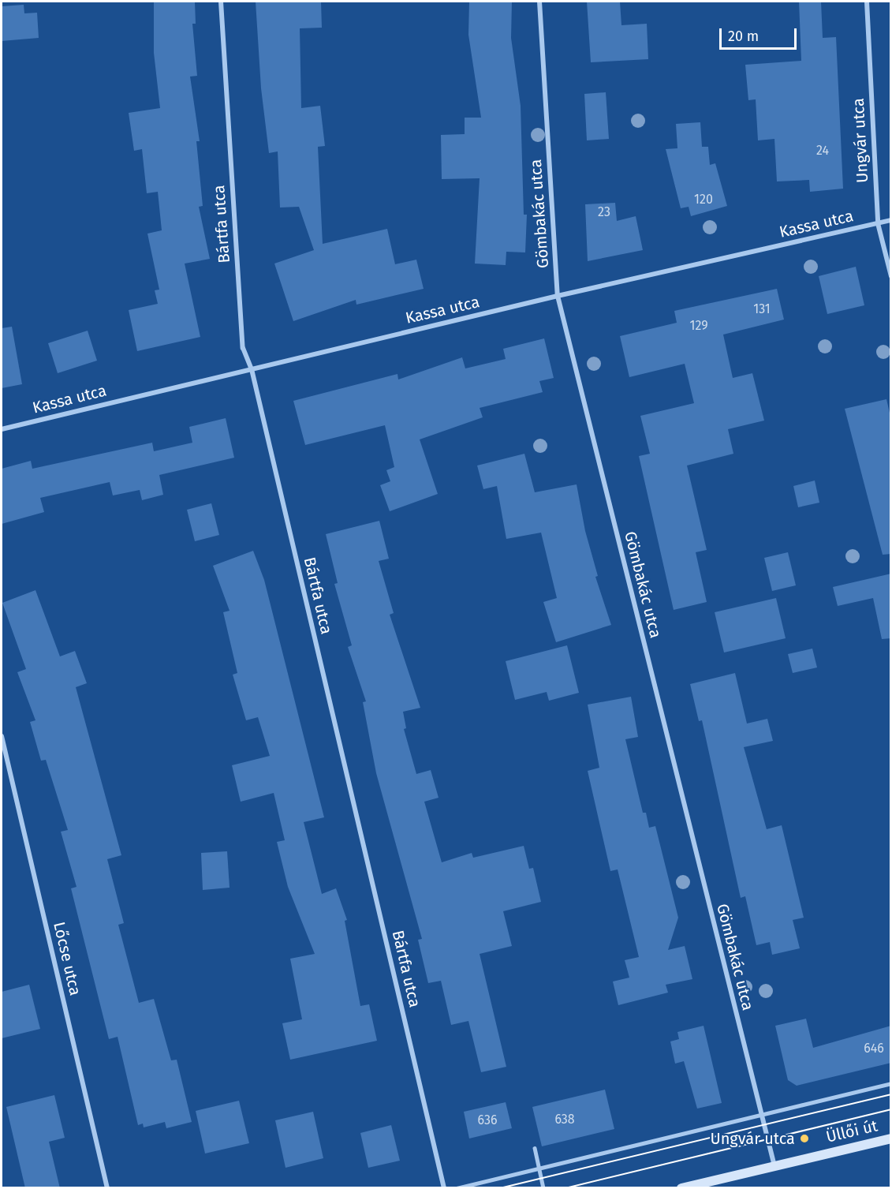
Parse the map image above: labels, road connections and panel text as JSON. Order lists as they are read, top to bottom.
{
  "streets": {
    "main road": ["Üllői út"],
    "street": [
      "Ungvár utca",
      "Gömbakác utca",
      "Bártfa utca",
      "Kassa utca",
      "Lőcse utca"
    ]
  },
  "crossings": [
    ["Ungvár utca", "Kassa utca"],
    ["Gömbakác utca", "Kassa utca"],
    ["Gömbakác utca", "Üllői út"],
    ["Bártfa utca", "Kassa utca"]
  ],
  "places": ["Ungvár utca"],
  "house_numbers": [
    "24",
    "120",
    "23",
    "131",
    "129",
    "646",
    "638",
    "636"
  ],
  "scale_bar": "20 m"
}
